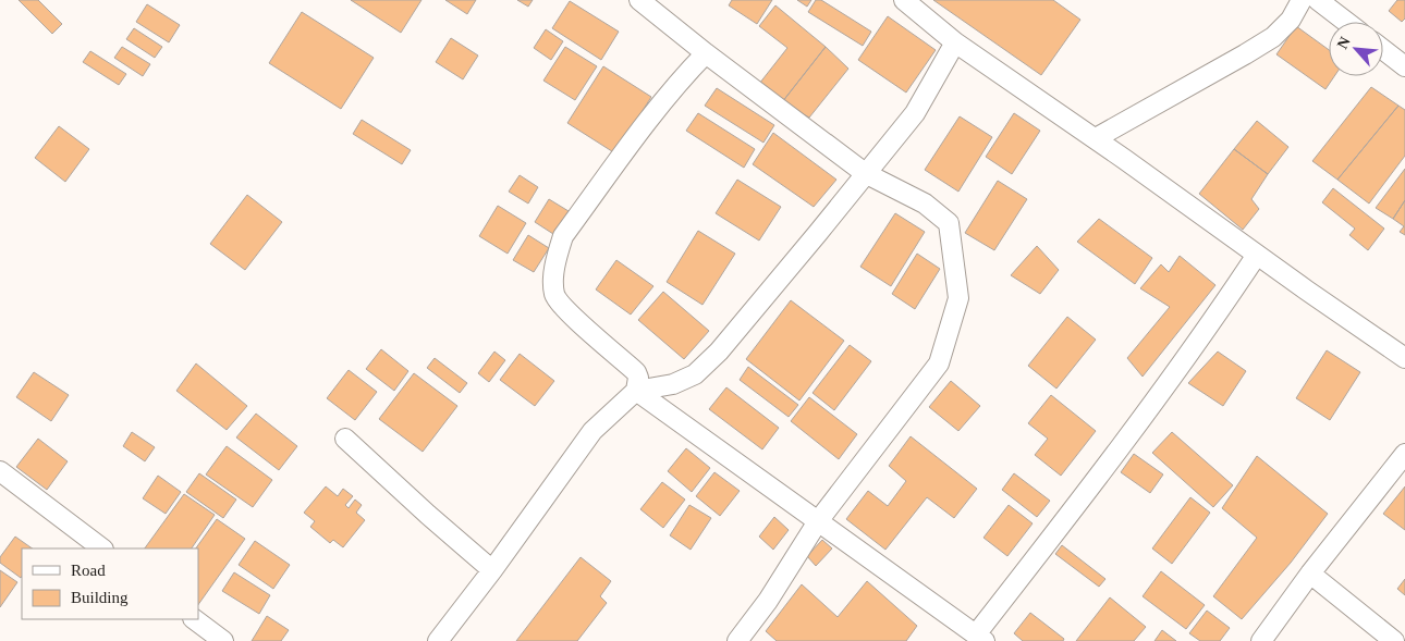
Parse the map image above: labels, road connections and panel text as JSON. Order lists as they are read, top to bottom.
{
  "legend": ["Road", "Building"],
  "north": "top left"
}
